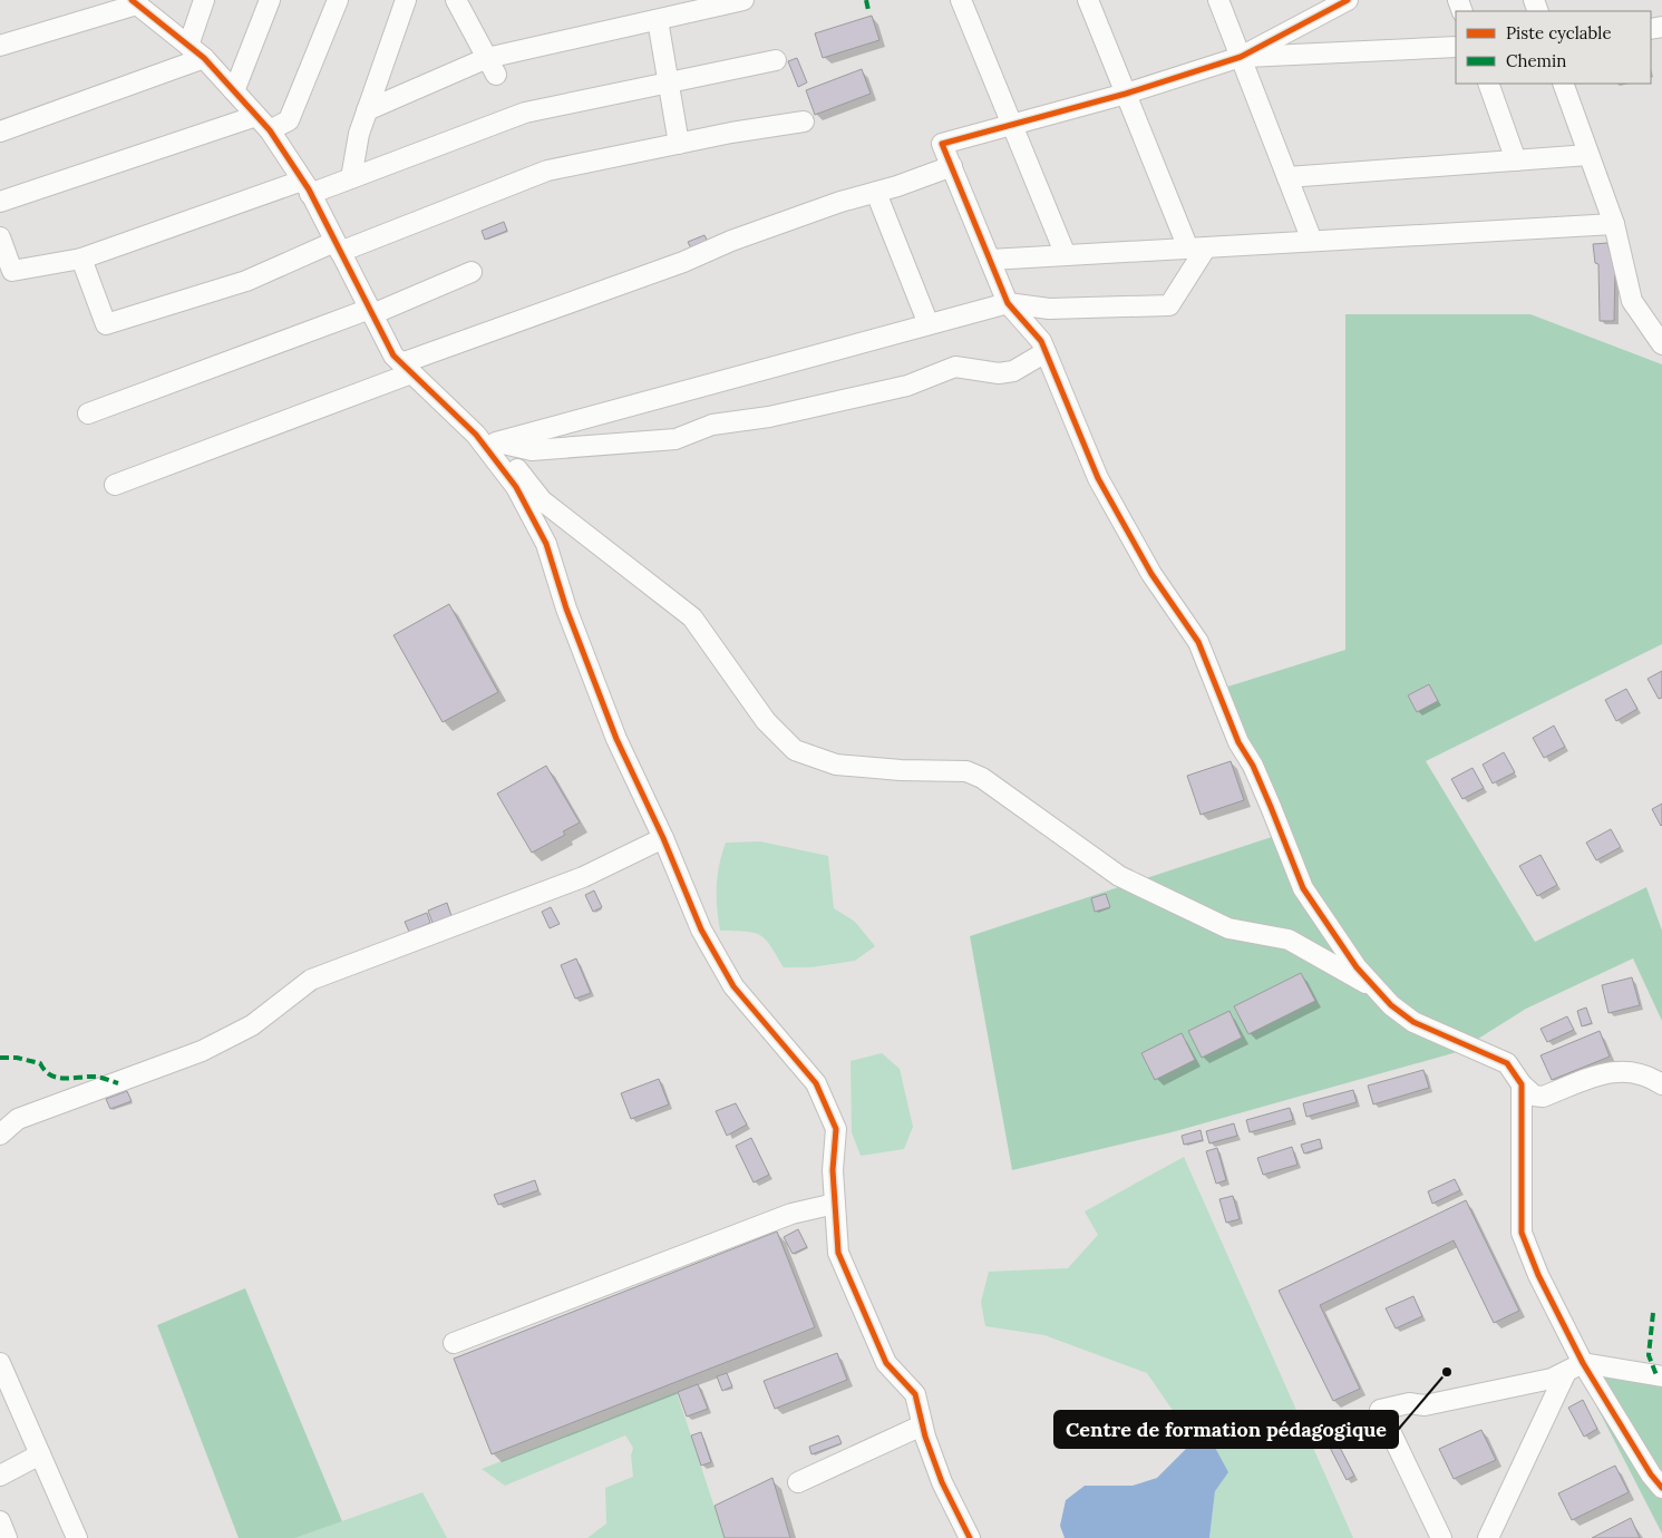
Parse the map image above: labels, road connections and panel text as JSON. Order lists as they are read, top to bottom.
{
  "places": ["Centre de formation pédagogique"],
  "legend": ["Piste cyclable", "Chemin"]
}
